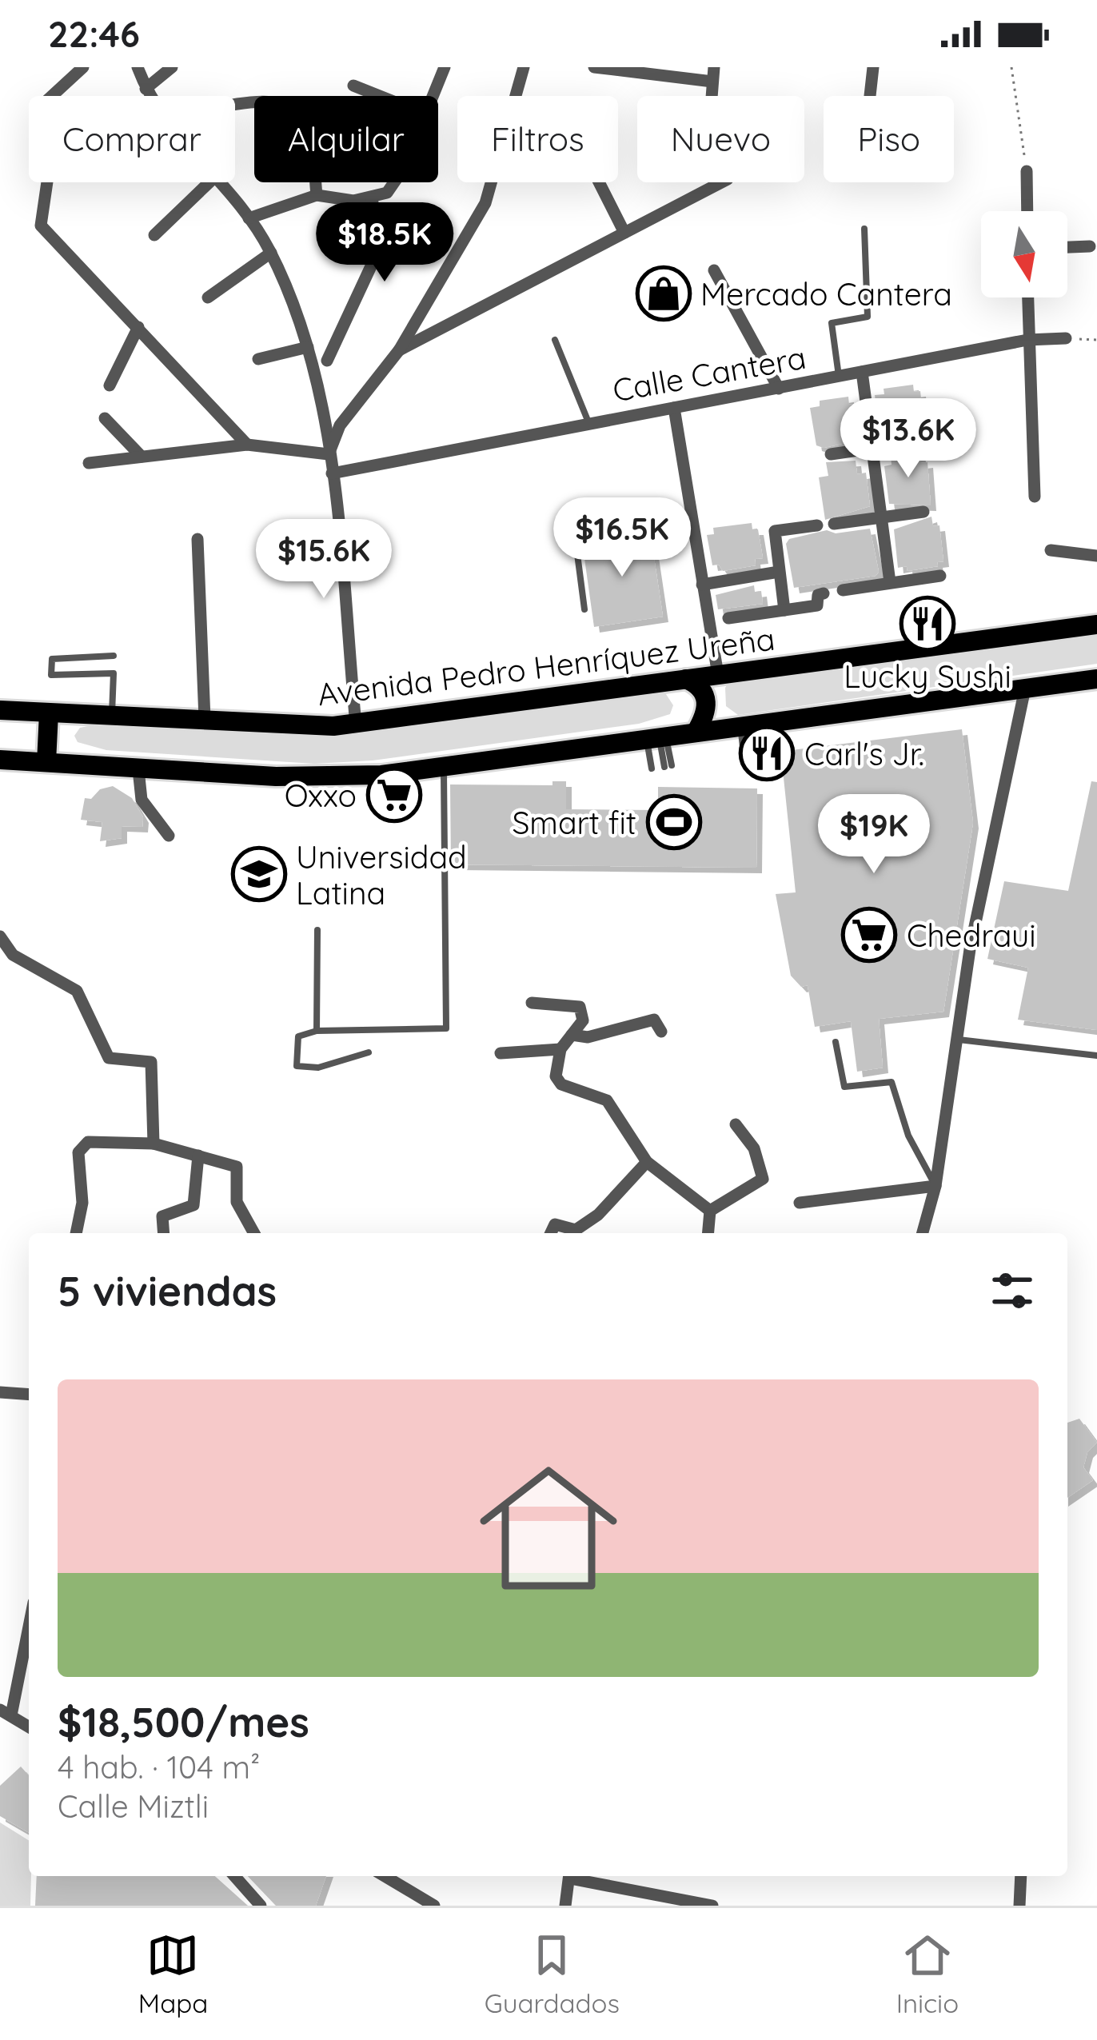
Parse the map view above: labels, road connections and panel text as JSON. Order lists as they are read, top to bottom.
{
  "streets": {
    "main road": ["Avenida Pedro Henríquez Ureña"],
    "street": ["Calle Cantera"]
  },
  "places": {
    "shop": ["Mercado Cantera"],
    "restaurant": ["Lucky Sushi", "Carl's Jr."],
    "supermarket": ["Oxxo", "Chedraui"],
    "sports": ["Smart fit"],
    "school or university": ["Universidad Latina"]
  },
  "north": "bottom",
  "page": {
    "status": "22:46",
    "chip": [
      "Comprar",
      "Alquilar",
      "Filtros",
      "Nuevo",
      "Piso"
    ],
    "price": [
      "$18.5K",
      "$13.6K",
      "$16.5K",
      "$15.6K",
      "$19K"
    ],
    "heading": "5 viviendas",
    "list": [
      {
        "name": "$18,500/mes",
        "note": "4 hab. · 104 m² · Calle Miztli"
      }
    ],
    "tabs": ["Mapa", "Guardados", "Inicio"]
  }
}
